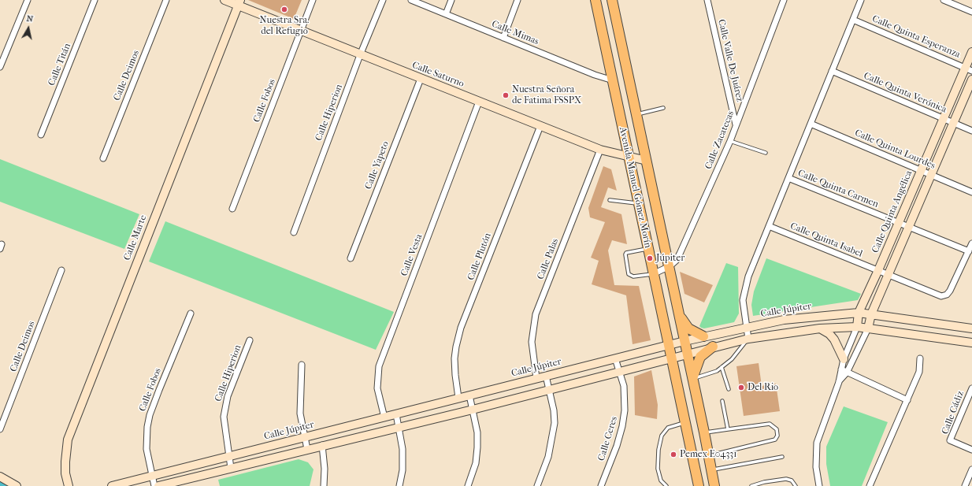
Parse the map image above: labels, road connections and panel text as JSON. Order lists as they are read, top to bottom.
{
  "streets": {
    "main road": ["Avenida Manuel Gómez Morín"],
    "street": [
      "Calle Mimas",
      "Calle Quinta Esperanza",
      "Calle Valle De Juárez",
      "Calle Titán",
      "Calle Saturno",
      "Calle Deimos",
      "Calle Quinta Verónica",
      "Calle Fobos",
      "Calle Hiperion",
      "Calle Zacatecas",
      "Calle Quinta Lourdes",
      "Calle Yapeto",
      "Calle Quinta Carmen",
      "Calle Quinta Angélica",
      "Calle Marte",
      "Calle Quinta Isabel",
      "Calle Vesta",
      "Calle Plutón",
      "Calle Palas",
      "Calle Júpiter",
      "Calle Cádiz",
      "Calle Ceres"
    ]
  },
  "crossings": [
    ["Calle Mimas", "Avenida Manuel Gómez Morín"],
    ["Calle Quinta Esperanza", "Calle Quinta Angélica"],
    ["Calle Valle De Juárez", "Calle Zacatecas"],
    ["Calle Saturno", "Calle Fobos"],
    ["Calle Saturno", "Calle Hiperion"],
    ["Calle Saturno", "Calle Yapeto"],
    ["Calle Saturno", "Avenida Manuel Gómez Morín"],
    ["Calle Saturno", "Calle Marte"],
    ["Calle Saturno", "Calle Vesta"],
    ["Calle Saturno", "Calle Plutón"],
    ["Calle Saturno", "Calle Palas"],
    ["Calle Quinta Verónica", "Calle Quinta Angélica"],
    ["Calle Fobos", "Calle Júpiter"],
    ["Calle Hiperion", "Calle Júpiter"],
    ["Calle Zacatecas", "Avenida Manuel Gómez Morín"],
    ["Calle Quinta Lourdes", "Calle Quinta Angélica"],
    ["Avenida Manuel Gómez Morín", "Calle Júpiter"],
    ["Calle Quinta Carmen", "Calle Quinta Angélica"],
    ["Calle Quinta Carmen", "Calle Quinta Isabel"],
    ["Calle Quinta Angélica", "Calle Quinta Isabel"],
    ["Calle Quinta Angélica", "Calle Júpiter"],
    ["Calle Vesta", "Calle Júpiter"],
    ["Calle Plutón", "Calle Júpiter"],
    ["Calle Palas", "Calle Júpiter"],
    ["Calle Júpiter", "Calle Ceres"]
  ],
  "places": [
    "Nuestra Sra. del Refugio",
    "Nuestra Señora de Fatima FSSPX",
    "Júpiter",
    "Del Rio",
    "Pemex E04331"
  ],
  "north": "top"
}
